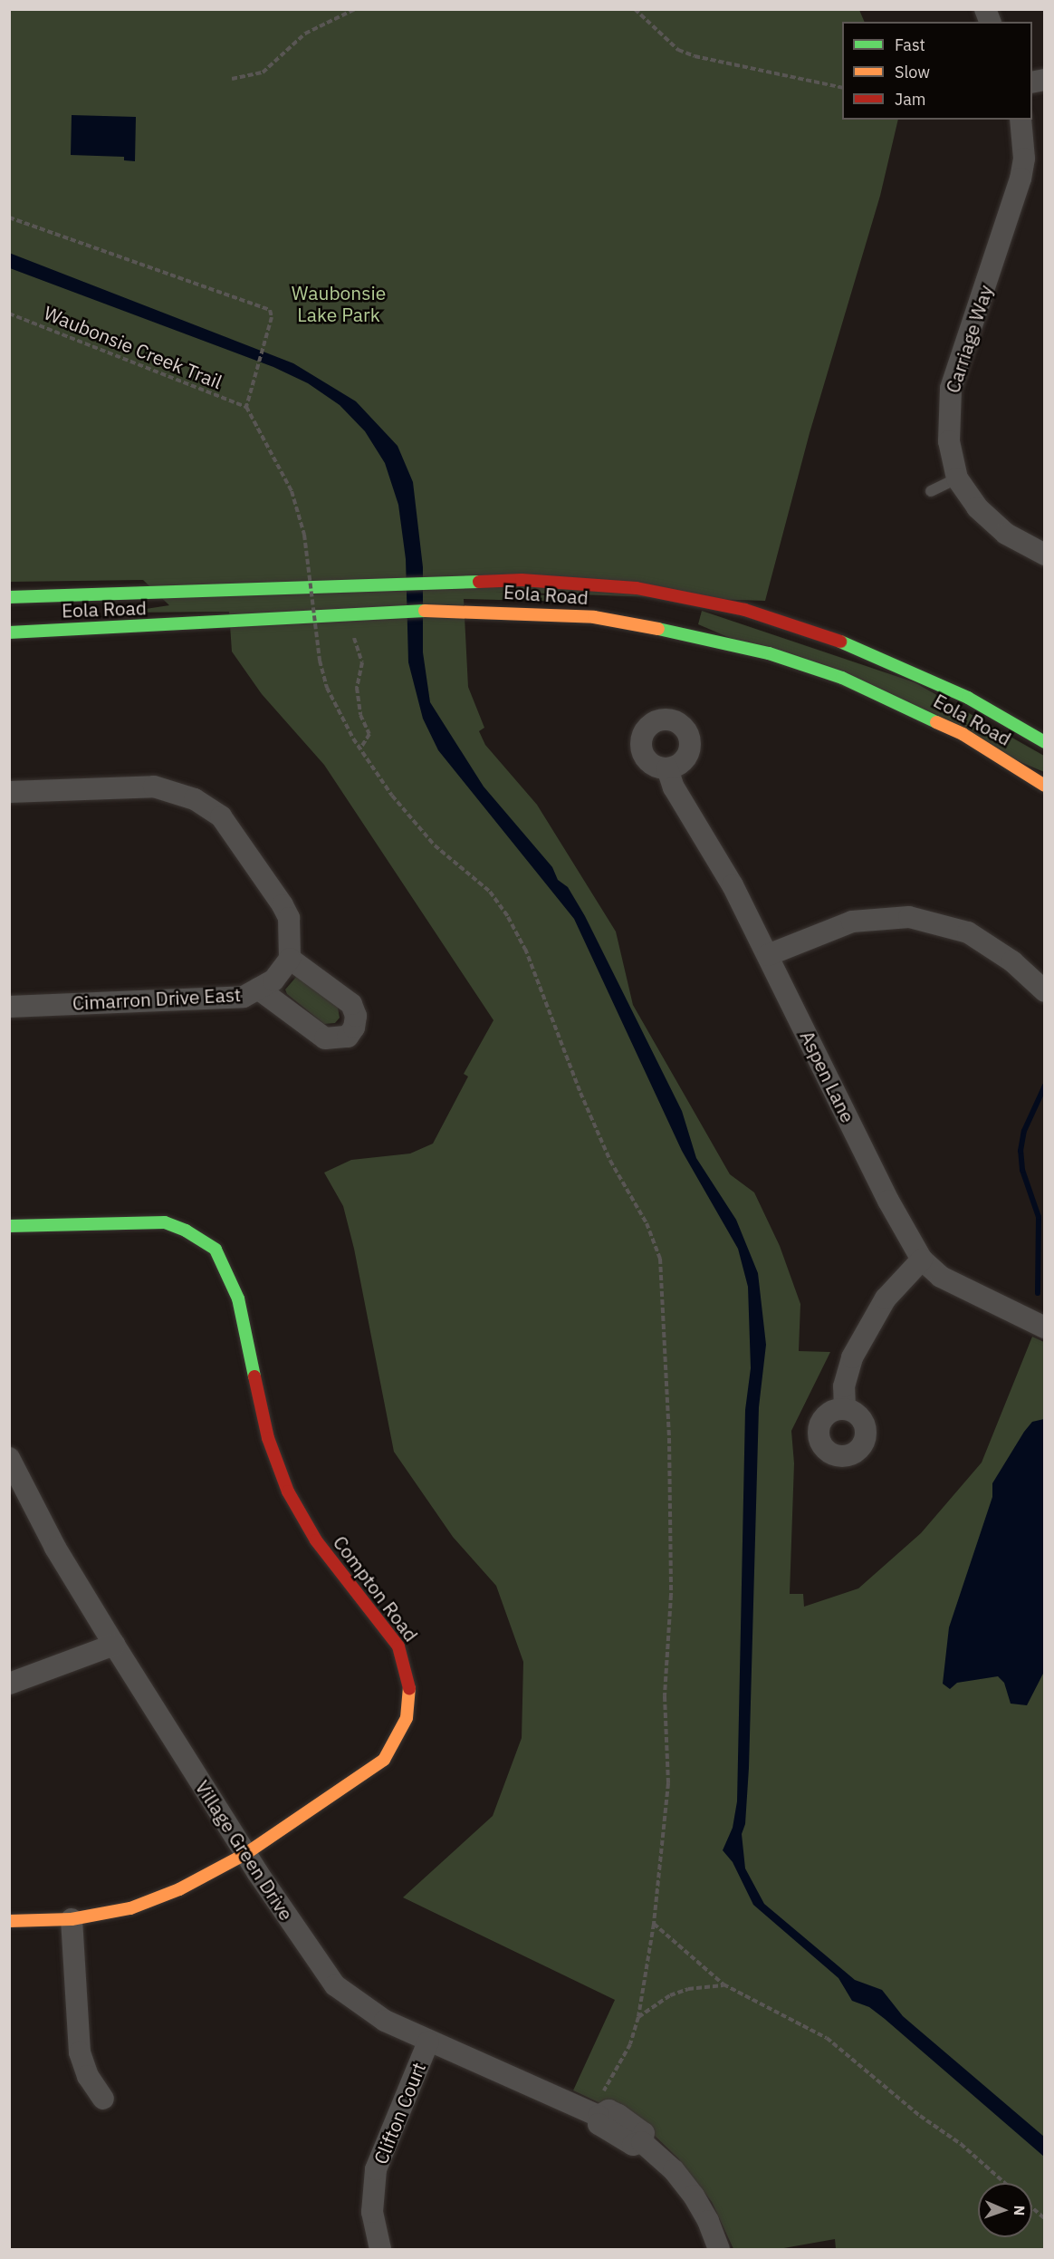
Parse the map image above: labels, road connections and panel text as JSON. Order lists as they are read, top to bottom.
{
  "streets": {
    "main road": ["Eola Road", "Compton Road"],
    "street": [
      "Carriage Way",
      "Cimarron Drive East",
      "Aspen Lane",
      "Village Green Drive",
      "Clifton Court"
    ],
    "path": ["Waubonsie Creek Trail"]
  },
  "crossings": [
    ["Compton Road", "Village Green Drive"],
    ["Village Green Drive", "Clifton Court"]
  ],
  "parks": ["Waubonsie Lake Park"],
  "legend": ["Fast", "Slow", "Jam"],
  "north": "right"
}
